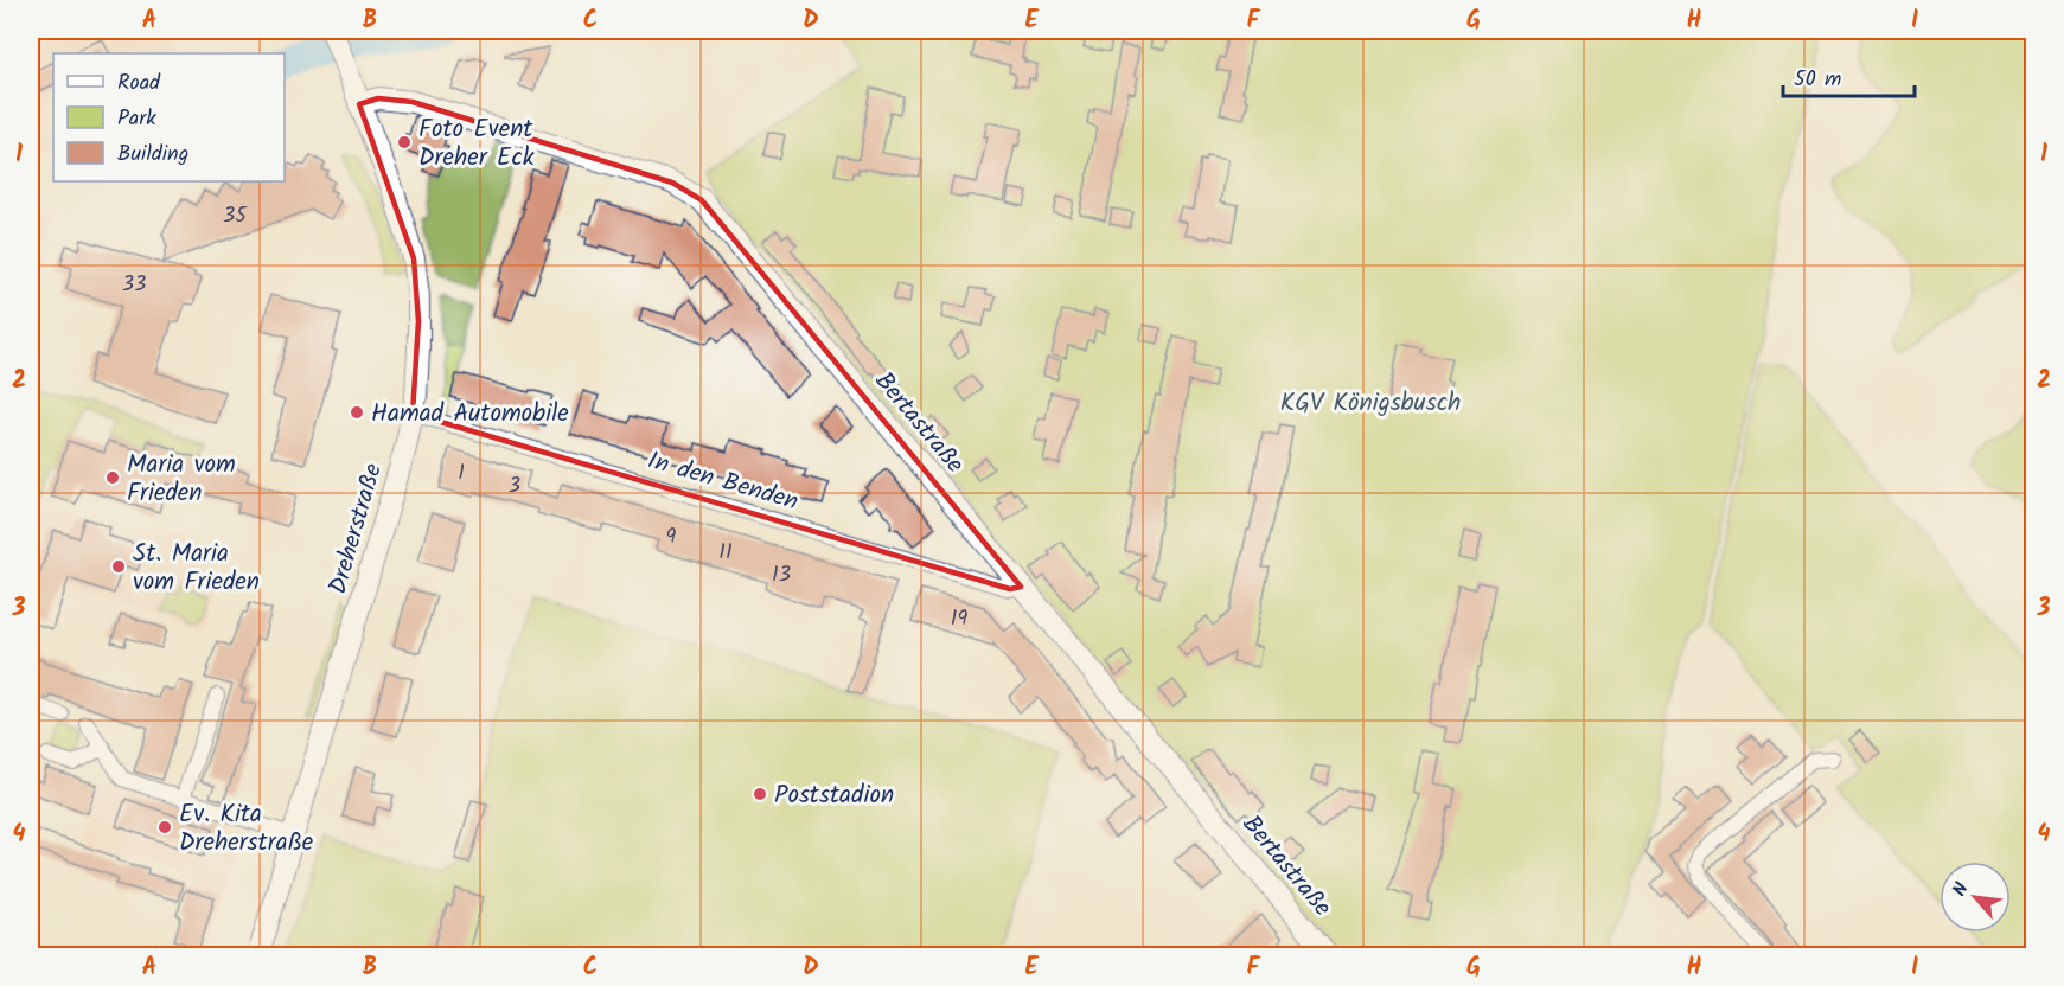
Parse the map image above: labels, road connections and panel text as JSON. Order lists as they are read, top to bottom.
{
  "streets": {
    "street": ["Bertastraße", "In den Benden", "Dreherstraße"]
  },
  "crossings": [
    ["Bertastraße", "In den Benden"],
    ["Bertastraße", "Dreherstraße"],
    ["In den Benden", "Dreherstraße"]
  ],
  "parks": ["KGV Königsbusch"],
  "places": [
    "Foto Event Dreher Eck",
    "Hamad Automobile",
    "Maria vom Frieden",
    "St. Maria vom Frieden",
    "Poststadion",
    "Ev. Kita Dreherstraße"
  ],
  "house_numbers": [
    "35",
    "33",
    "1",
    "3",
    "9",
    "11",
    "13",
    "19"
  ],
  "legend": ["Road", "Park", "Building"],
  "scale_bar": "50 m",
  "north": "top left",
  "grid": {
    "columns": [
      "A",
      "B",
      "C",
      "D",
      "E",
      "F",
      "G",
      "H",
      "I"
    ],
    "rows": [
      "1",
      "2",
      "3",
      "4"
    ]
  }
}
